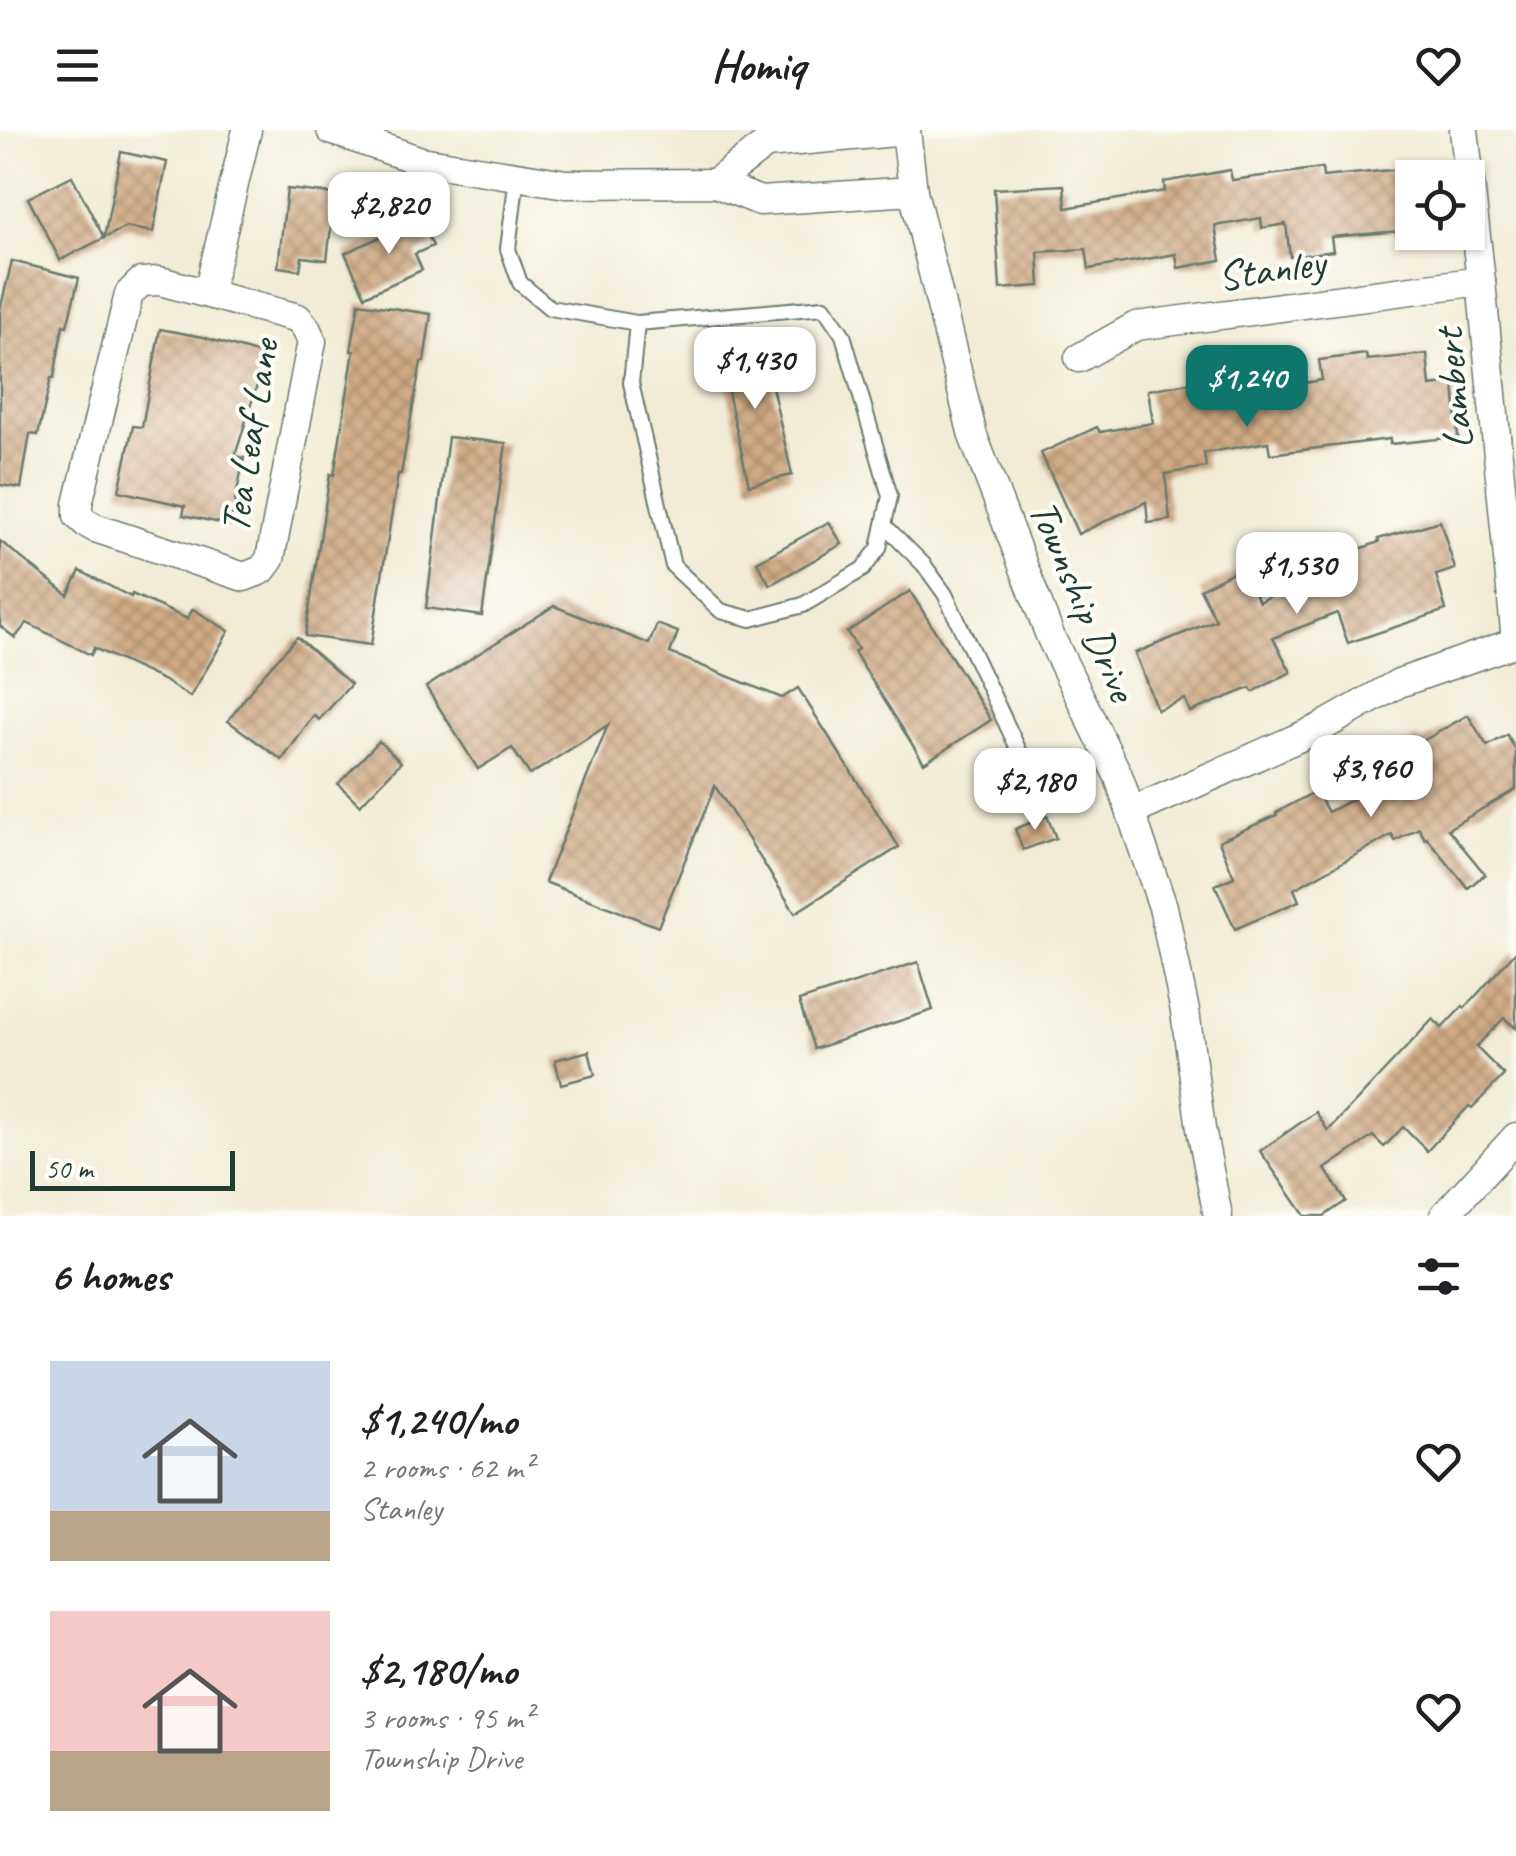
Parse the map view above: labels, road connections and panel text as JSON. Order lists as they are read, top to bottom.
{
  "streets": {
    "street": [
      "Stanley",
      "Lambert",
      "Tea Leaf Lane",
      "Township Drive"
    ]
  },
  "crossings": [
    ["Stanley", "Lambert"]
  ],
  "scale_bar": "50 m",
  "page": {
    "header": "Homiq",
    "price": [
      "$2,820",
      "$1,430",
      "$1,240",
      "$1,530",
      "$3,960",
      "$2,180"
    ],
    "scale": "50 m",
    "heading": "6 homes",
    "list": [
      {
        "name": "$1,240/mo",
        "note": "2 rooms · 62 m² · Stanley"
      },
      {
        "name": "$2,180/mo",
        "note": "3 rooms · 95 m² · Township Drive"
      }
    ]
  }
}
